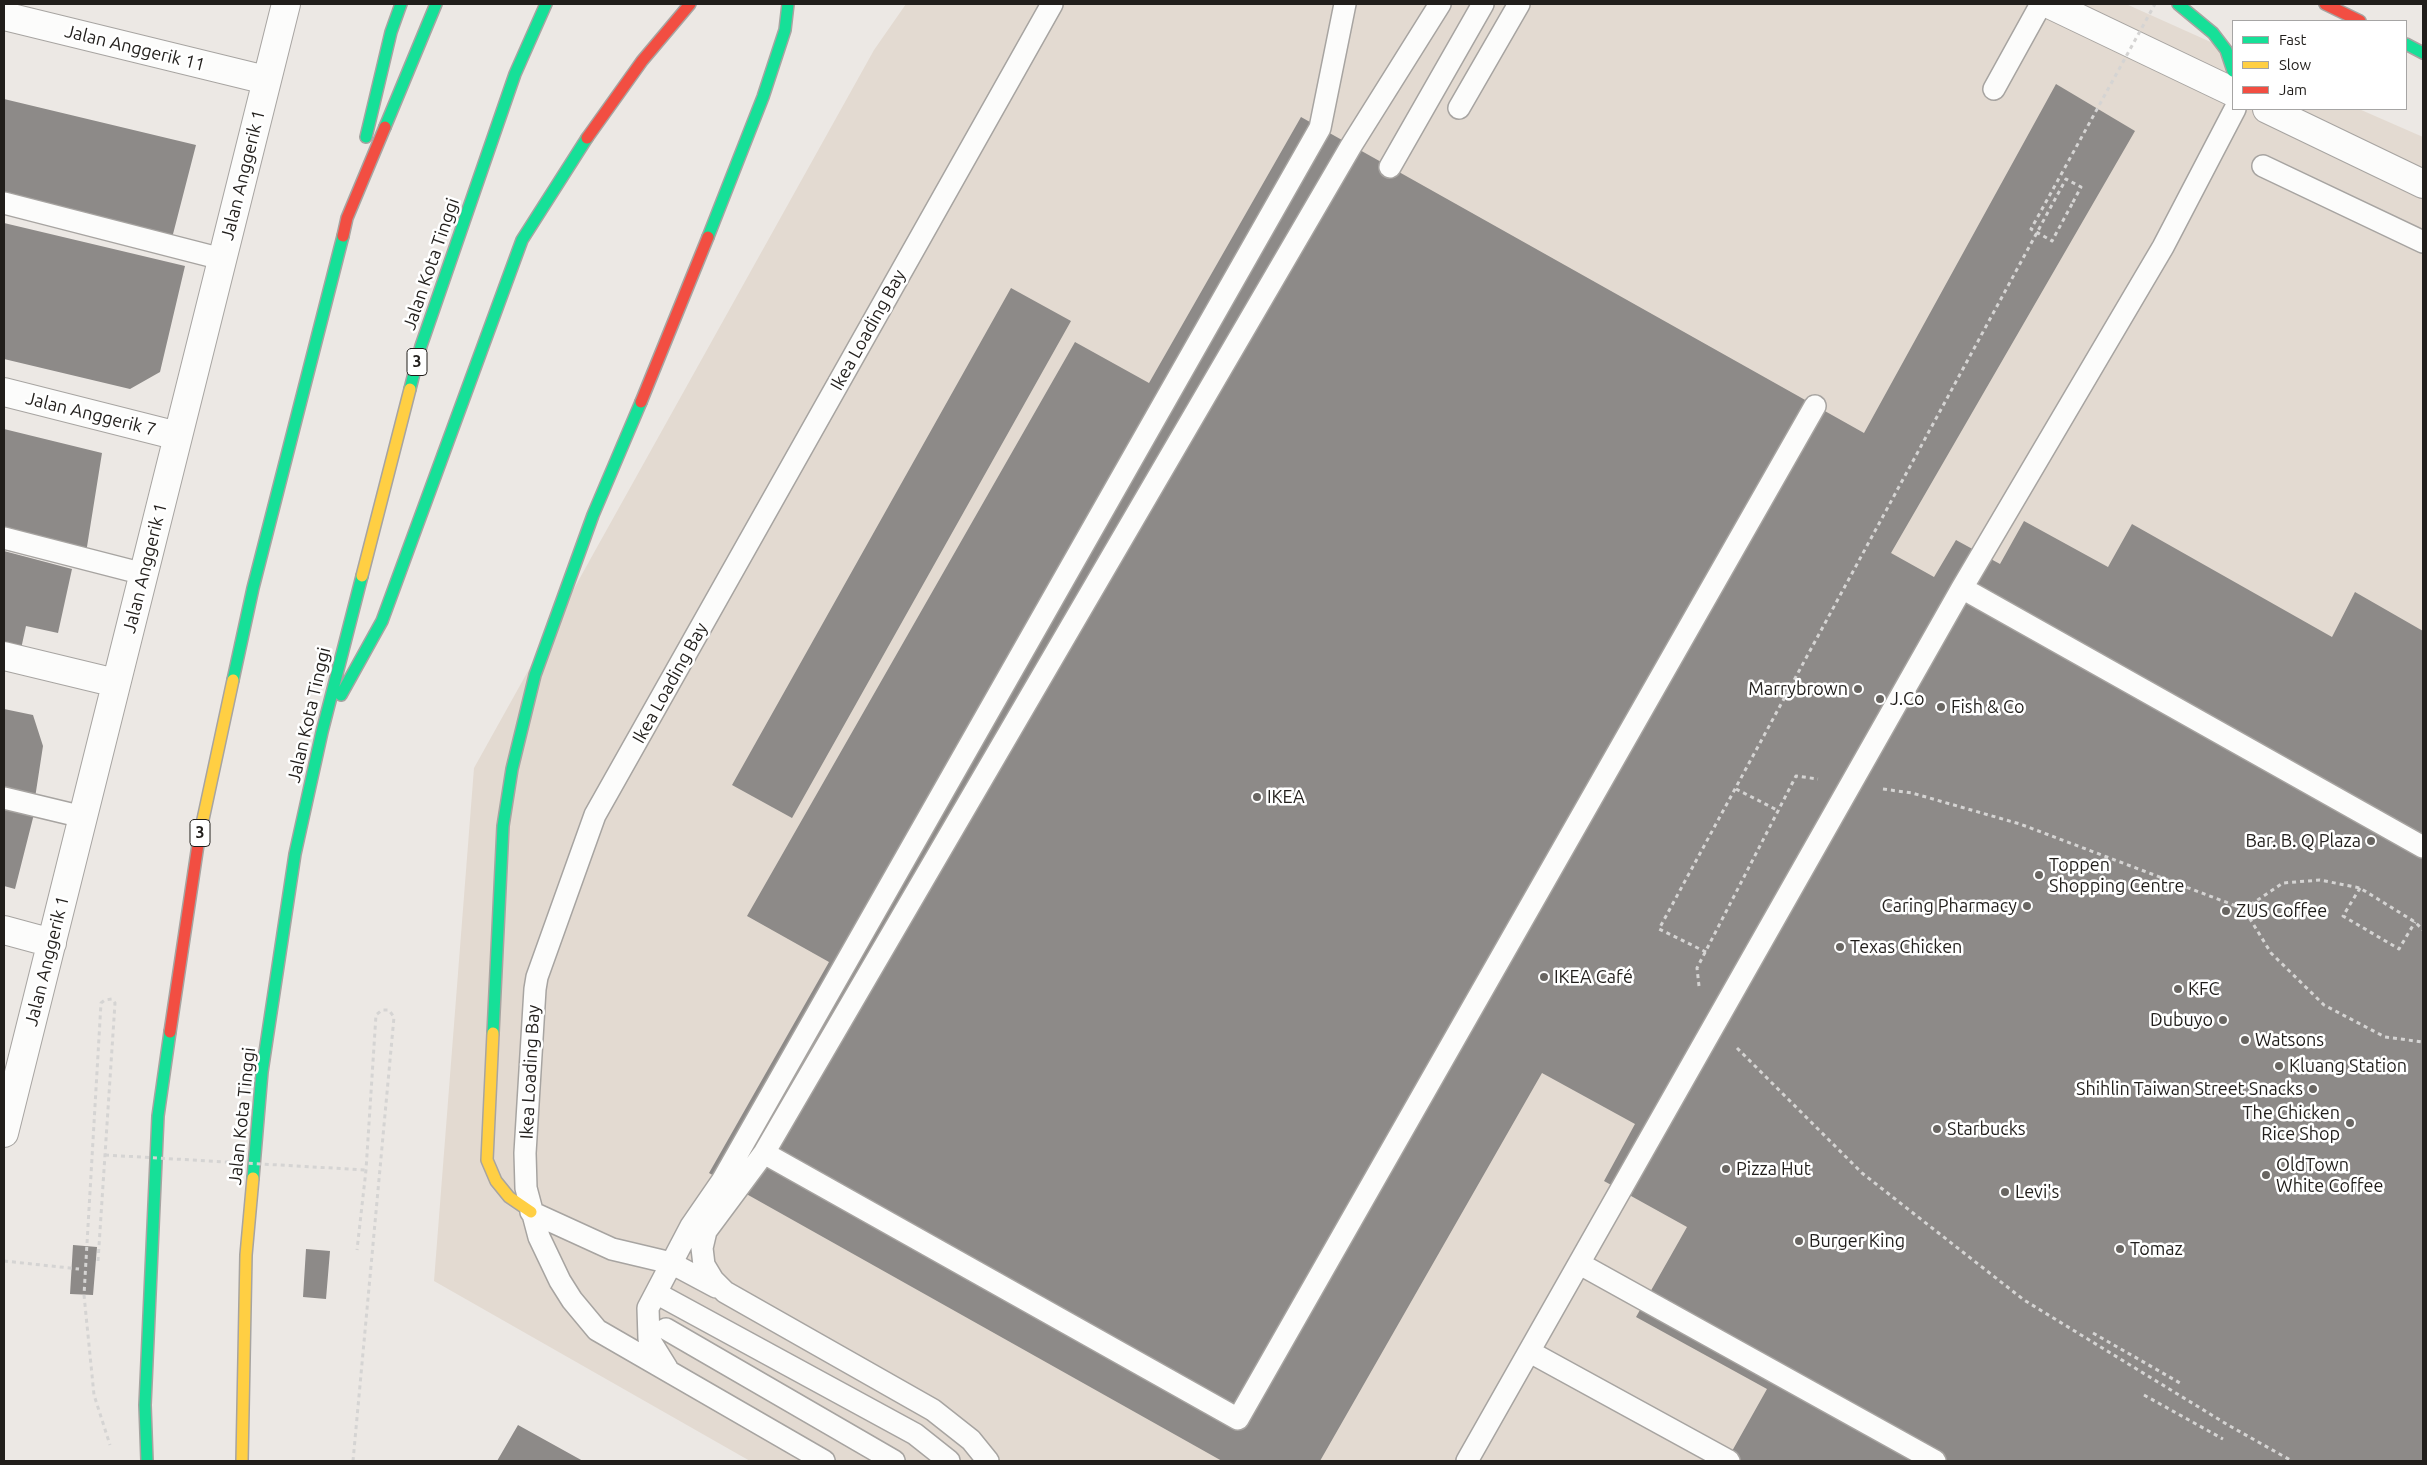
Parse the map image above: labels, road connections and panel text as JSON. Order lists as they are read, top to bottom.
{
  "streets": {
    "main road": ["Jalan Kota Tinggi", "3"],
    "street": ["Jalan Anggerik 11", "Jalan Anggerik 1", "Jalan Anggerik 7"],
    "lane": ["Ikea Loading Bay"]
  },
  "crossings": [
    ["Jalan Anggerik 11", "Jalan Anggerik 1"],
    ["Jalan Anggerik 1", "Jalan Anggerik 7"]
  ],
  "places": [
    "Marrybrown",
    "J.Co",
    "Fish & Co",
    "IKEA",
    "Bar. B. Q Plaza",
    "Toppen Shopping Centre",
    "Caring Pharmacy",
    "ZUS Coffee",
    "Texas Chicken",
    "IKEA Café",
    "KFC",
    "Dubuyo",
    "Watsons",
    "Kluang Station",
    "Shihlin Taiwan Street Snacks",
    "The Chicken Rice Shop",
    "Starbucks",
    "Pizza Hut",
    "OldTown White Coffee",
    "Levi's",
    "Burger King",
    "Tomaz"
  ],
  "legend": ["Fast", "Slow", "Jam"]
}
